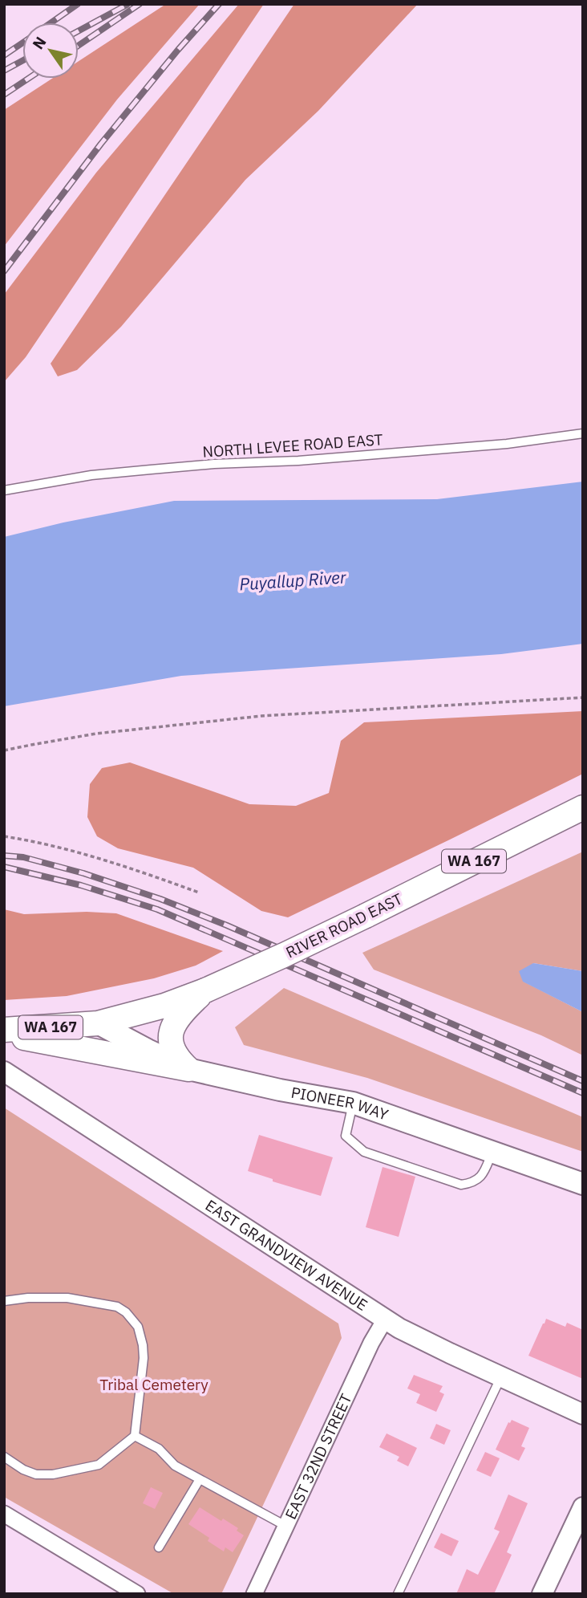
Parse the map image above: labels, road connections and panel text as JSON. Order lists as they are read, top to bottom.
{
  "streets": {
    "main road": ["WA 167", "RIVER ROAD EAST", "PIONEER WAY"],
    "street": ["EAST GRANDVIEW AVENUE", "EAST 32ND STREET"],
    "lane": ["NORTH LEVEE ROAD EAST"]
  },
  "crossings": [
    ["WA 167", "RIVER ROAD EAST"],
    ["WA 167", "PIONEER WAY"],
    ["RIVER ROAD EAST", "PIONEER WAY"],
    ["EAST GRANDVIEW AVENUE", "EAST 32ND STREET"]
  ],
  "water": ["Puyallup River"],
  "parks": ["Tribal Cemetery"],
  "north": "top left"
}
